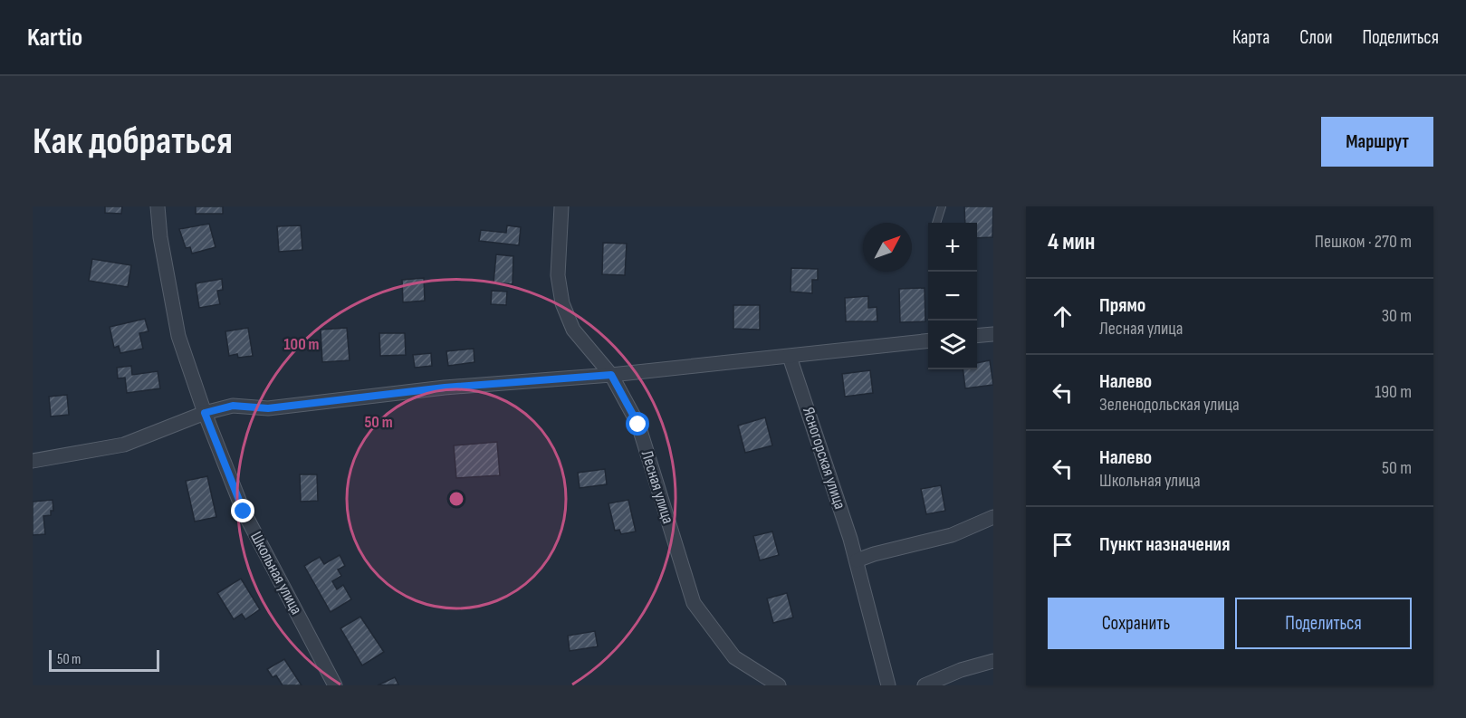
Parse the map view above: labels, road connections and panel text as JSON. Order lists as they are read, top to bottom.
{
  "streets": {
    "street": ["Ясногорская улица", "Лесная улица", "Школьная улица"]
  },
  "scale_bar": "50 m",
  "north": "top right",
  "page": {
    "header": "Kartio",
    "nav": ["Карта", "Слои", "Поделиться"],
    "buttons": [
      "Маршрут",
      ["Сохранить", "Поделиться"]
    ],
    "title": "Как добраться",
    "heading": ["4 мин", "Пешком · 270 m"],
    "map_buttons": ["+", "−"],
    "list": [
      ["Прямо", "Лесная улица", "30 m"],
      ["Налево", "Зеленодольская улица", "190 m"],
      ["Налево", "Школьная улица", "50 m"],
      "Пункт назначения"
    ],
    "scale": "50 m"
  },
  "rings": ["100 m", "50 m"]
}
